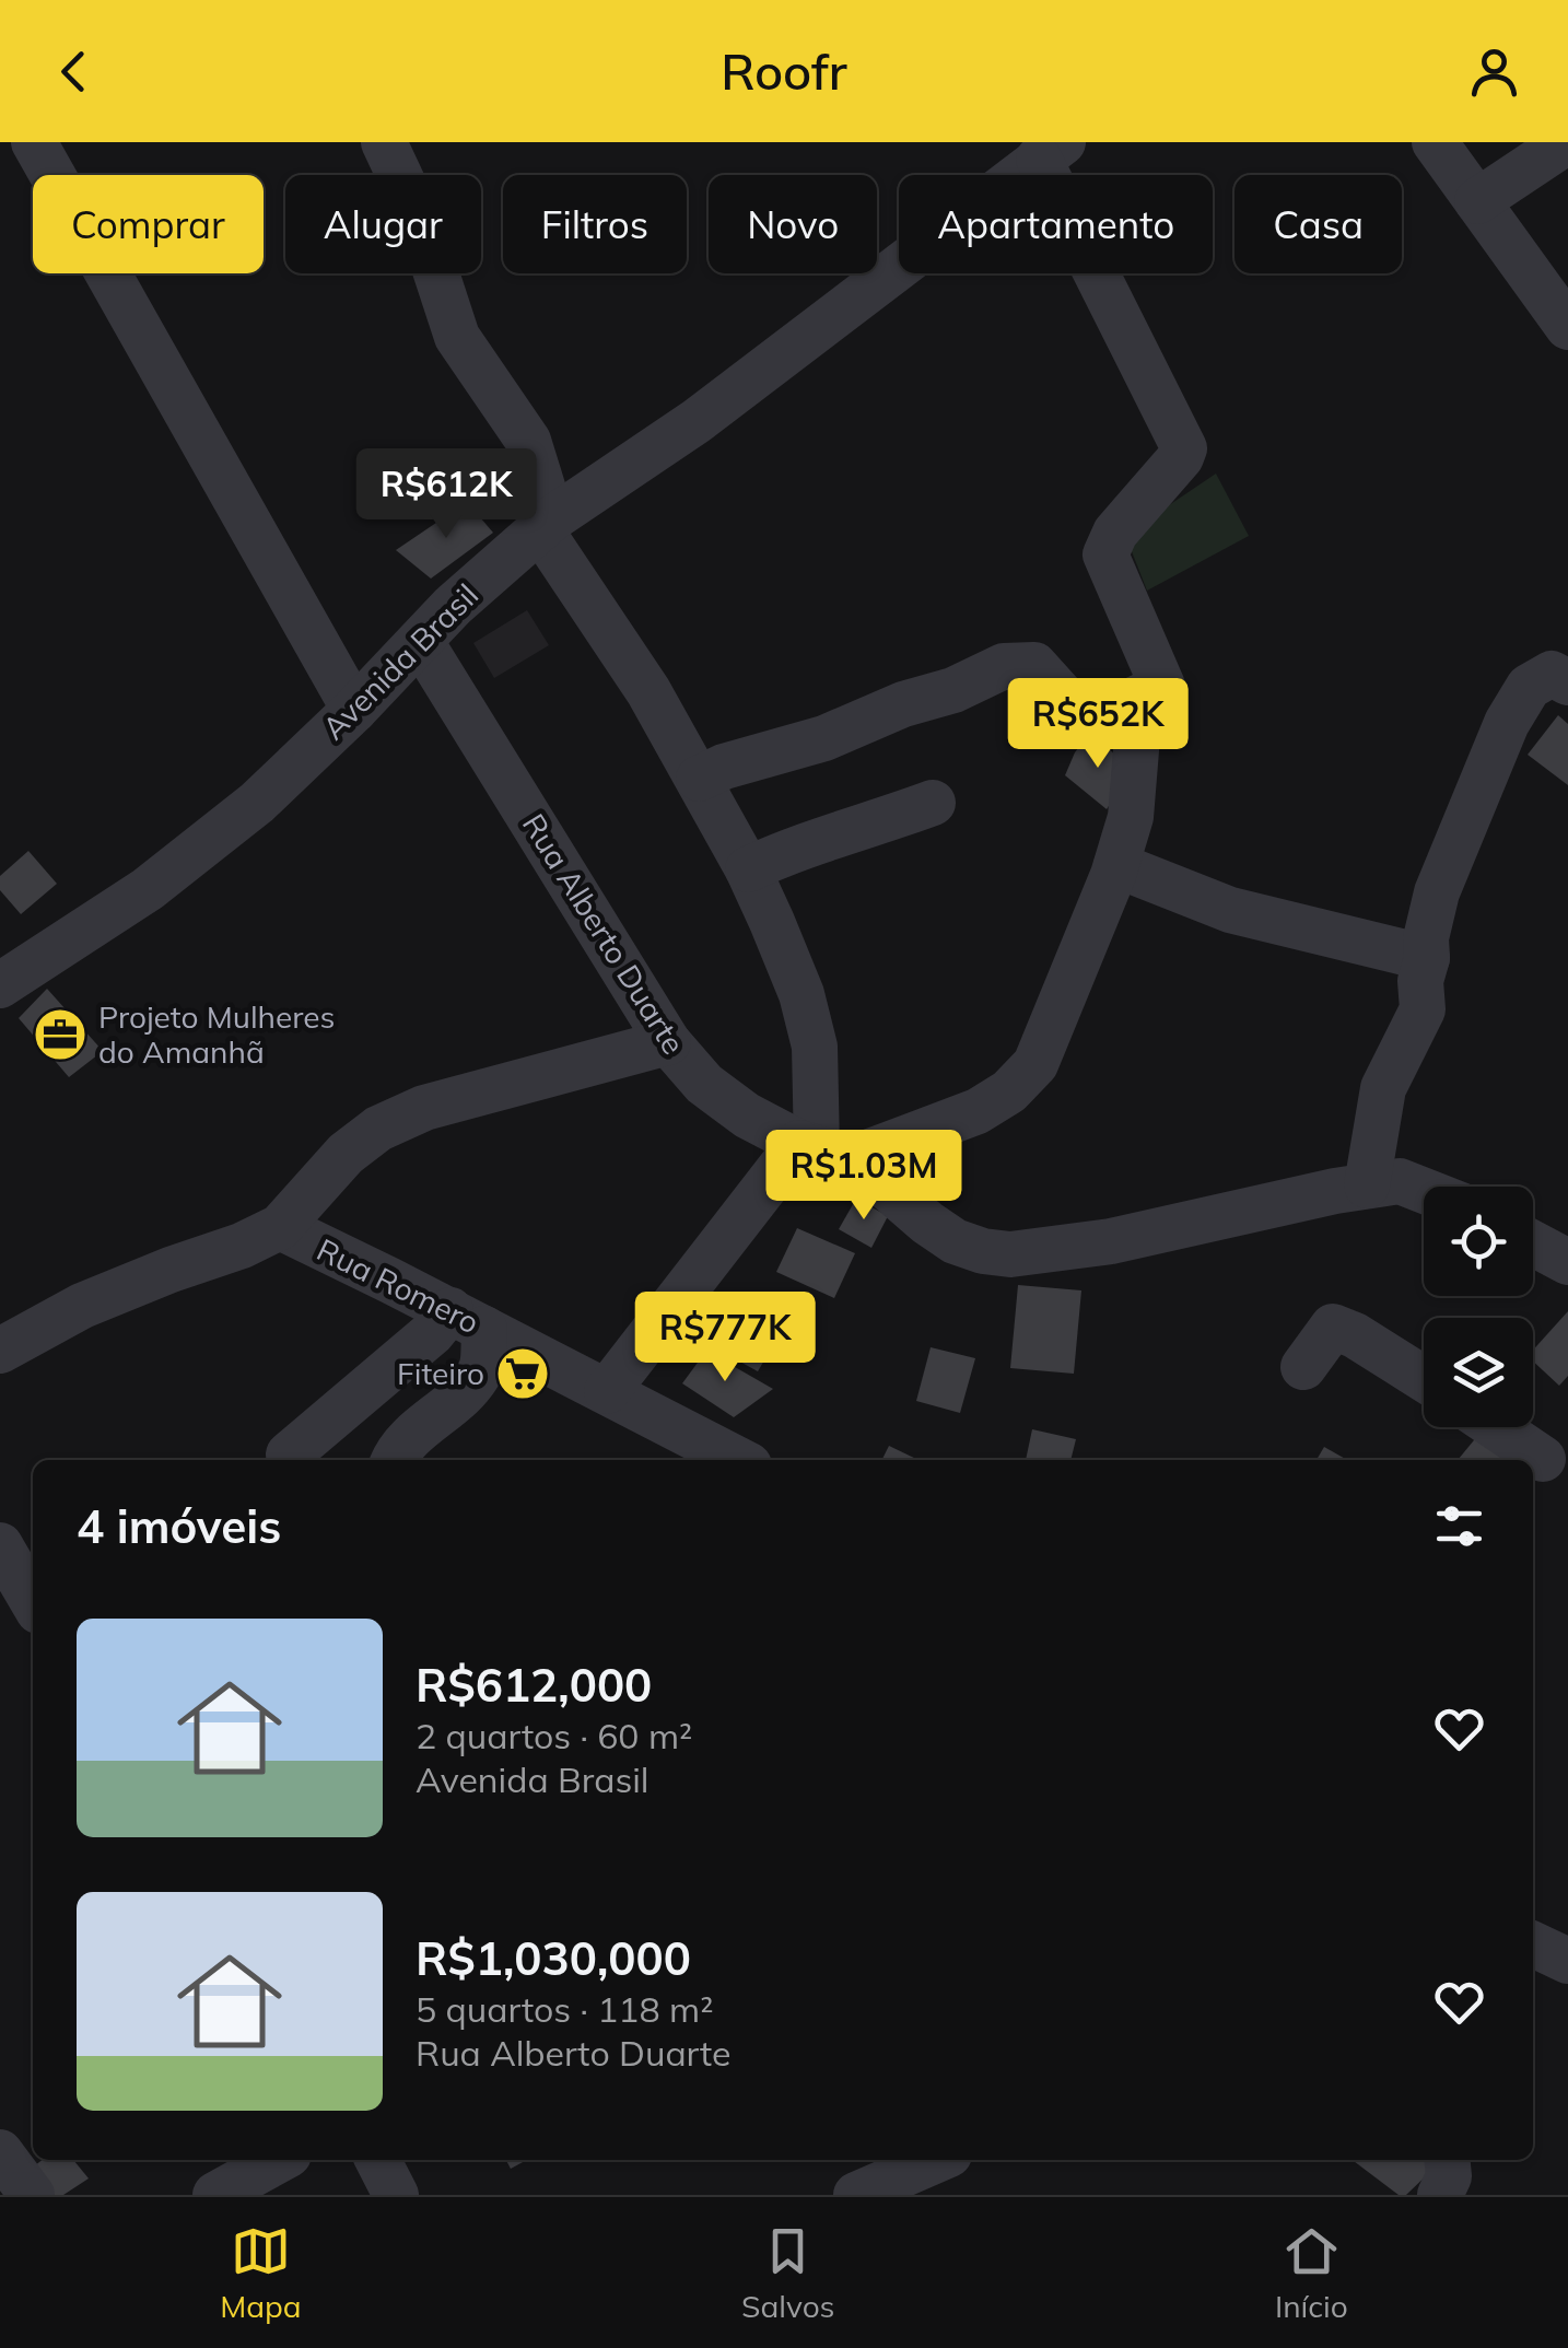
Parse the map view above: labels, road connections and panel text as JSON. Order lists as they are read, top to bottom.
{
  "streets": {
    "street": ["Avenida Brasil", "Rua Alberto Duarte", "Rua Romero"]
  },
  "crossings": [
    ["Avenida Brasil", "Rua Alberto Duarte"]
  ],
  "places": {
    "office": ["Projeto Mulheres do Amanhã"],
    "supermarket": ["Fiteiro"]
  },
  "page": {
    "header": "Roofr",
    "chip": [
      "Comprar",
      "Alugar",
      "Filtros",
      "Novo",
      "Apartamento",
      "Casa"
    ],
    "price": [
      "R$612K",
      "R$652K",
      "R$1.03M",
      "R$777K"
    ],
    "heading": "4 imóveis",
    "list": [
      {
        "name": "R$612,000",
        "note": "2 quartos · 60 m² · Avenida Brasil"
      },
      {
        "name": "R$1,030,000",
        "note": "5 quartos · 118 m² · Rua Alberto Duarte"
      }
    ],
    "tabs": ["Mapa", "Salvos", "Início"]
  }
}
